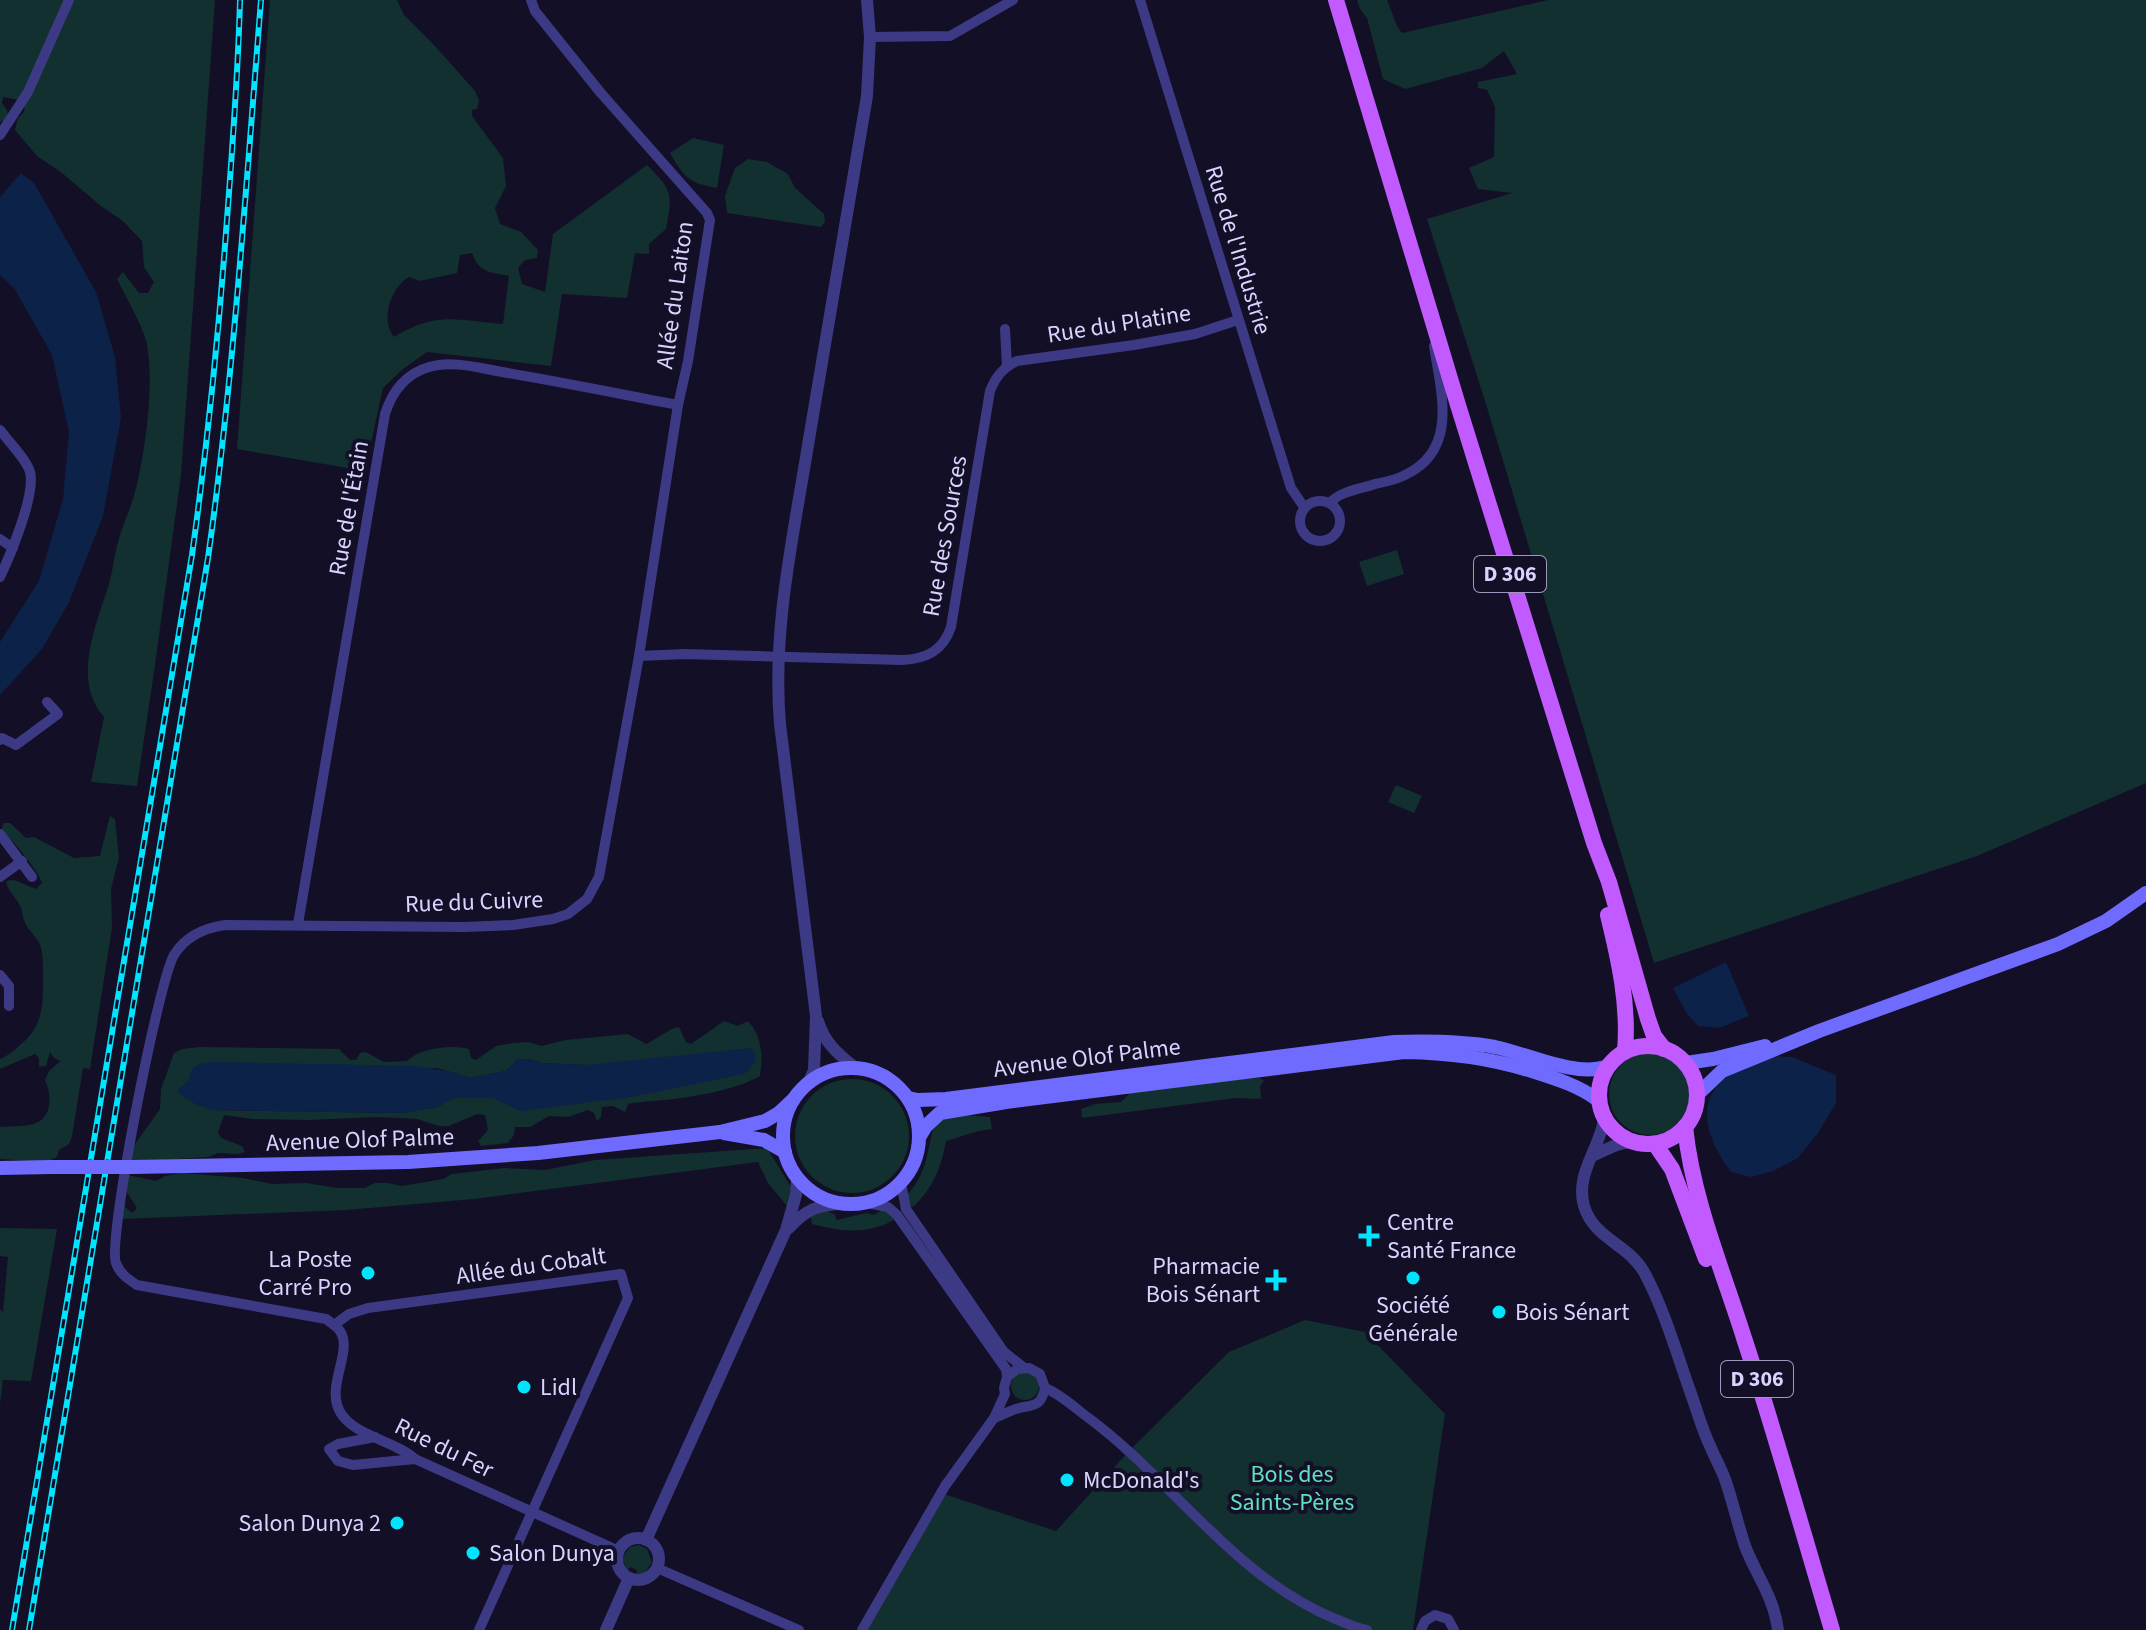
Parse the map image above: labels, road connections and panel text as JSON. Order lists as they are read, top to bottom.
{
  "streets": {
    "main road": ["D 306", "Avenue Olof Palme"],
    "street": [
      "Rue de l'Industrie",
      "Allée du Laiton",
      "Rue du Platine",
      "Rue de l'Étain",
      "Rue des Sources",
      "Rue du Cuivre",
      "Allée du Cobalt",
      "Rue du Fer"
    ]
  },
  "crossings": [
    ["Rue de l'Industrie", "Rue du Platine"],
    ["Allée du Laiton", "Rue de l'Étain"],
    ["Allée du Laiton", "Rue des Sources"],
    ["Allée du Laiton", "Rue du Cuivre"],
    ["Rue du Platine", "Rue des Sources"],
    ["Rue de l'Étain", "Rue du Cuivre"],
    ["Rue des Sources", "Rue du Cuivre"],
    ["Rue du Cuivre", "Allée du Cobalt"],
    ["Rue du Cuivre", "Rue du Fer"],
    ["Allée du Cobalt", "Rue du Fer"]
  ],
  "parks": ["Bois des Saints-Pères"],
  "places": {
    "health": ["Centre Santé France", "Pharmacie Bois Sénart"],
    "other": [
      "La Poste Carré Pro",
      "Société Générale",
      "Bois Sénart",
      "Lidl",
      "McDonald's",
      "Salon Dunya 2",
      "Salon Dunya"
    ]
  }
}
